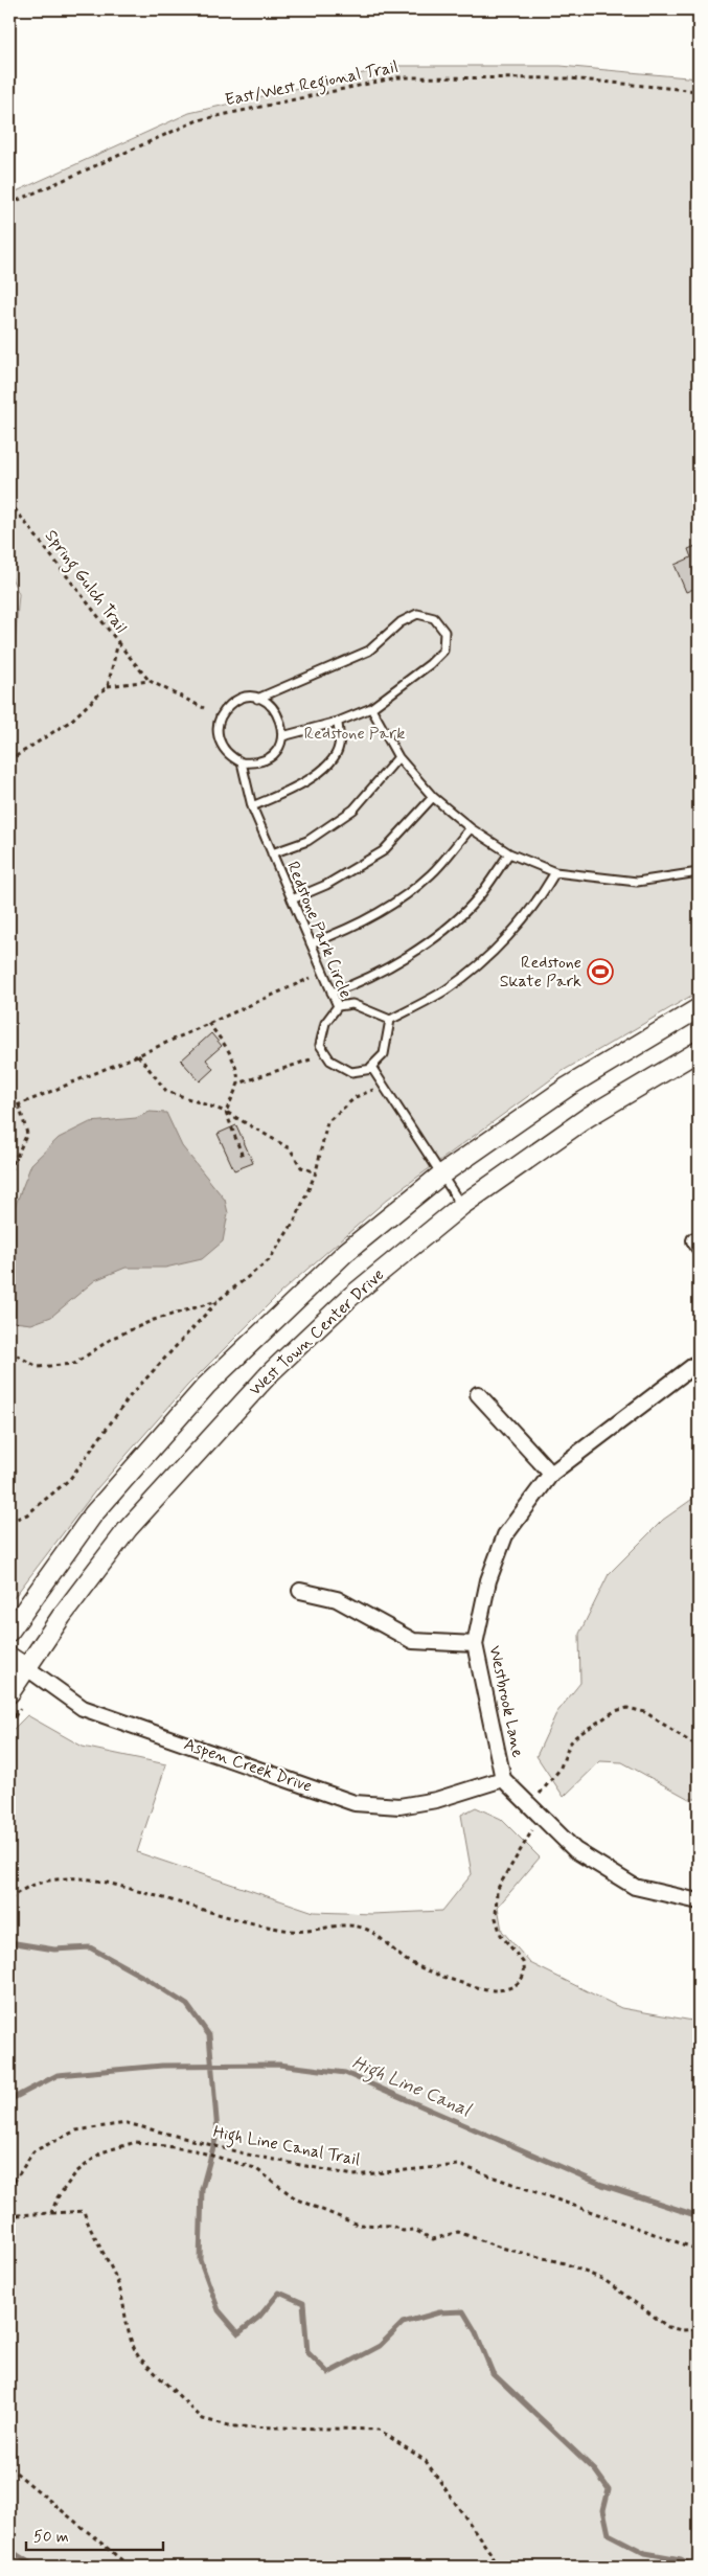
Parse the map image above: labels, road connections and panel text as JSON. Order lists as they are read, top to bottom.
{
  "streets": {
    "street": ["West Town Center Drive", "Westbrook Lane", "Aspen Creek Drive"],
    "lane": ["Redstone Park Circle"],
    "path": ["East/West Regional Trail", "Spring Gulch Trail", "High Line Canal Trail"]
  },
  "crossings": [
    ["West Town Center Drive", "Aspen Creek Drive"],
    ["Westbrook Lane", "Aspen Creek Drive"]
  ],
  "water": ["High Line Canal"],
  "parks": ["Redstone Park"],
  "places": {
    "sports": ["Redstone Skate Park"]
  },
  "scale_bar": "50 m"
}
